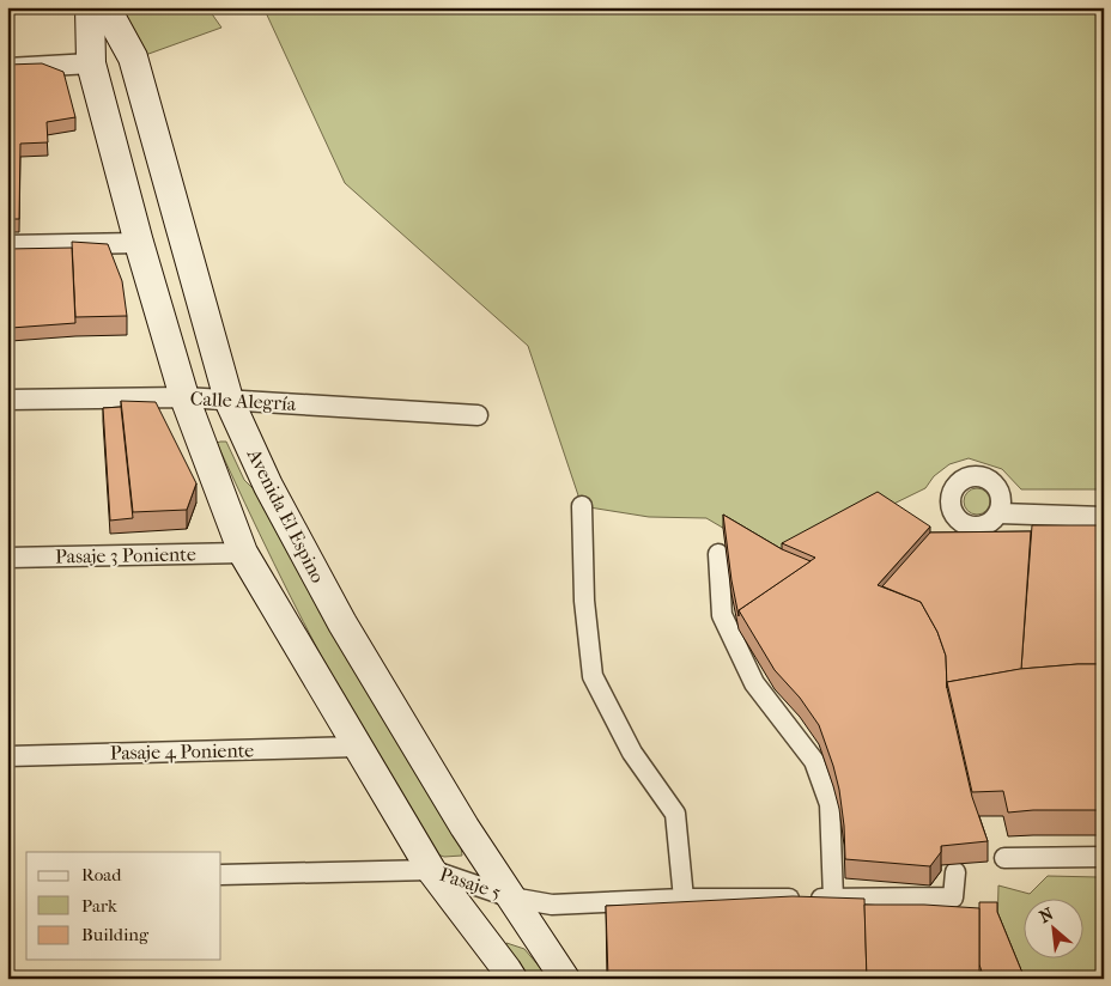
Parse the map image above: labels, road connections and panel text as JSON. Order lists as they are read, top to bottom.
{
  "streets": {
    "main road": ["Avenida El Espino"],
    "street": [
      "Calle Alegría",
      "Pasaje 3 Poniente",
      "Pasaje 4 Poniente",
      "Pasaje 5"
    ]
  },
  "crossings": [
    ["Calle Alegría", "Avenida El Espino"],
    ["Avenida El Espino", "Pasaje 5"]
  ],
  "legend": ["Road", "Park", "Building"],
  "north": "top left"
}
